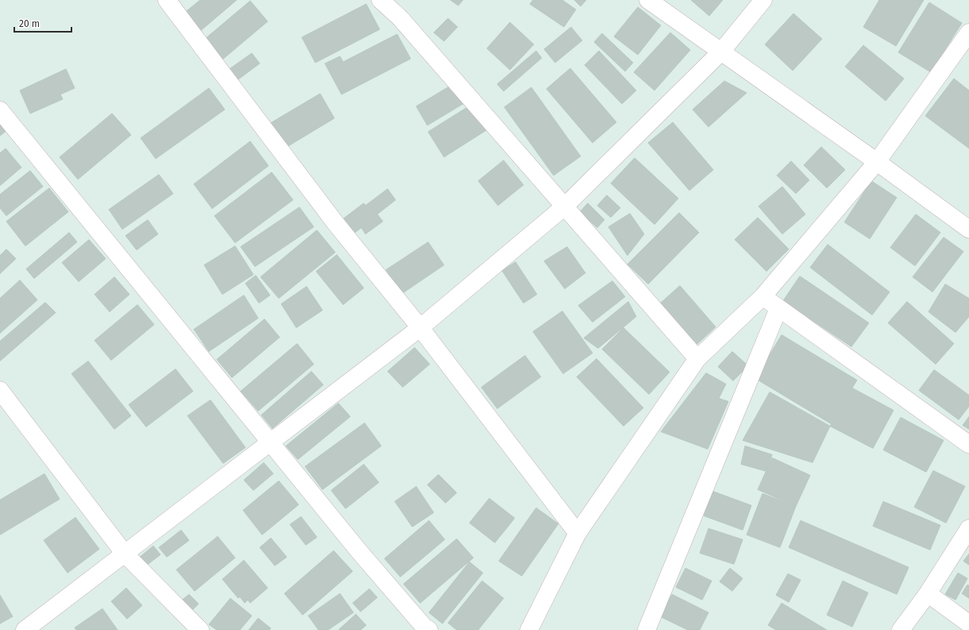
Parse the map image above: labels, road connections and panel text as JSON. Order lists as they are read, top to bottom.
{
  "scale_bar": "20 m"
}
